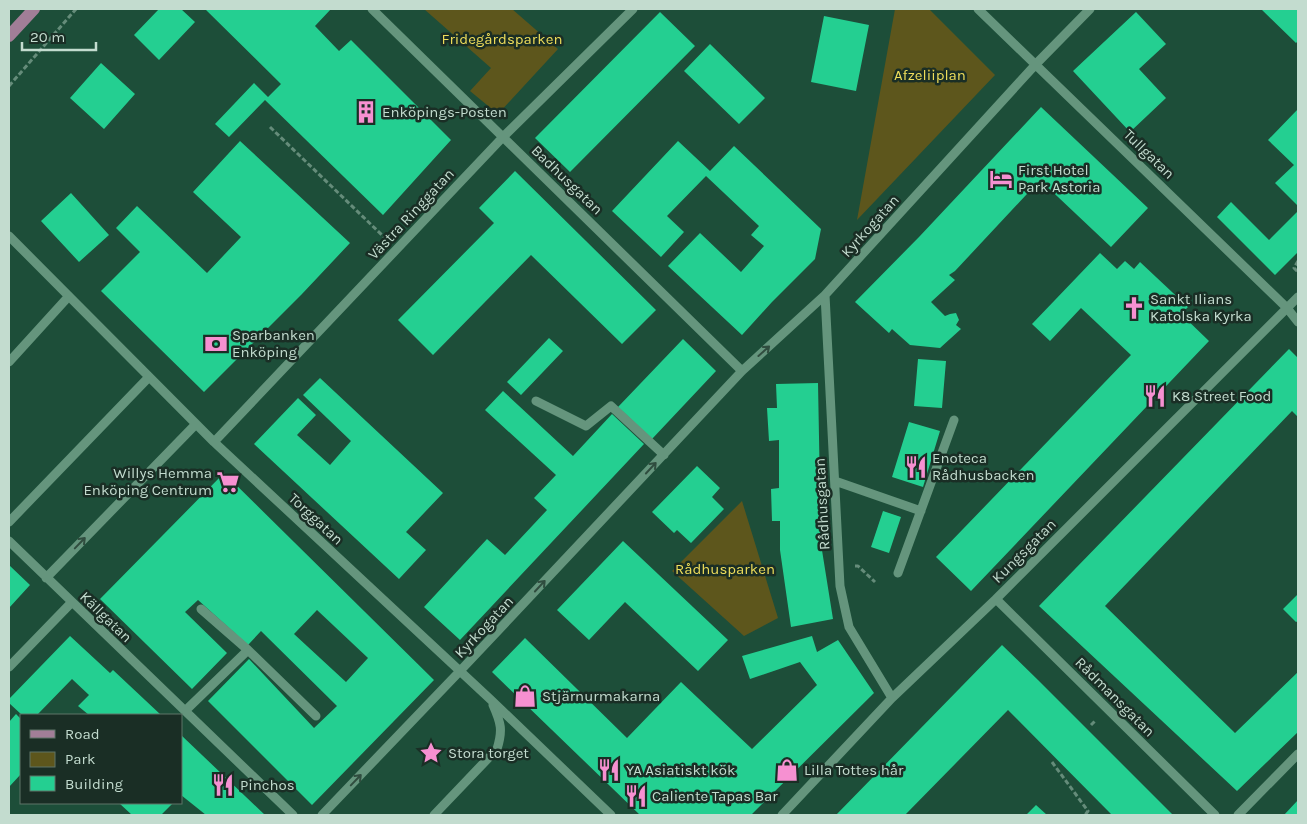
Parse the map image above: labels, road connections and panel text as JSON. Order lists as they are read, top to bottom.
{
  "streets": {
    "street": [
      "Tullgatan",
      "Badhusgatan",
      "Västra Ringgatan",
      "Kyrkogatan",
      "Rådhusgatan",
      "Torggatan",
      "Kungsgatan",
      "Källgatan",
      "Rådmansgatan"
    ]
  },
  "crossings": [
    ["Tullgatan", "Kyrkogatan"],
    ["Tullgatan", "Kungsgatan"],
    ["Badhusgatan", "Västra Ringgatan"],
    ["Badhusgatan", "Kyrkogatan"],
    ["Västra Ringgatan", "Torggatan"],
    ["Kyrkogatan", "Rådhusgatan"],
    ["Kyrkogatan", "Torggatan"],
    ["Rådhusgatan", "Kungsgatan"],
    ["Kungsgatan", "Rådmansgatan"]
  ],
  "one_way": ["Kyrkogatan"],
  "parks": ["Fridegårdsparken", "Afzeliiplan", "Rådhusparken"],
  "places": {
    "building": ["Enköpings-Posten"],
    "hotel": ["First Hotel Park Astoria"],
    "church": ["Sankt Ilians Katolska Kyrka"],
    "bank": ["Sparbanken Enköping"],
    "restaurant": [
      "K8 Street Food",
      "Enoteca Rådhusbacken",
      "YA Asiatiskt kök",
      "Pinchos",
      "Caliente Tapas Bar"
    ],
    "supermarket": ["Willys Hemma Enköping Centrum"],
    "shop": ["Stjärnurmakarna", "Lilla Tottes hår"],
    "place": ["Stora torget"]
  },
  "legend": ["Road", "Park", "Building"],
  "scale_bar": "20 m"
}
